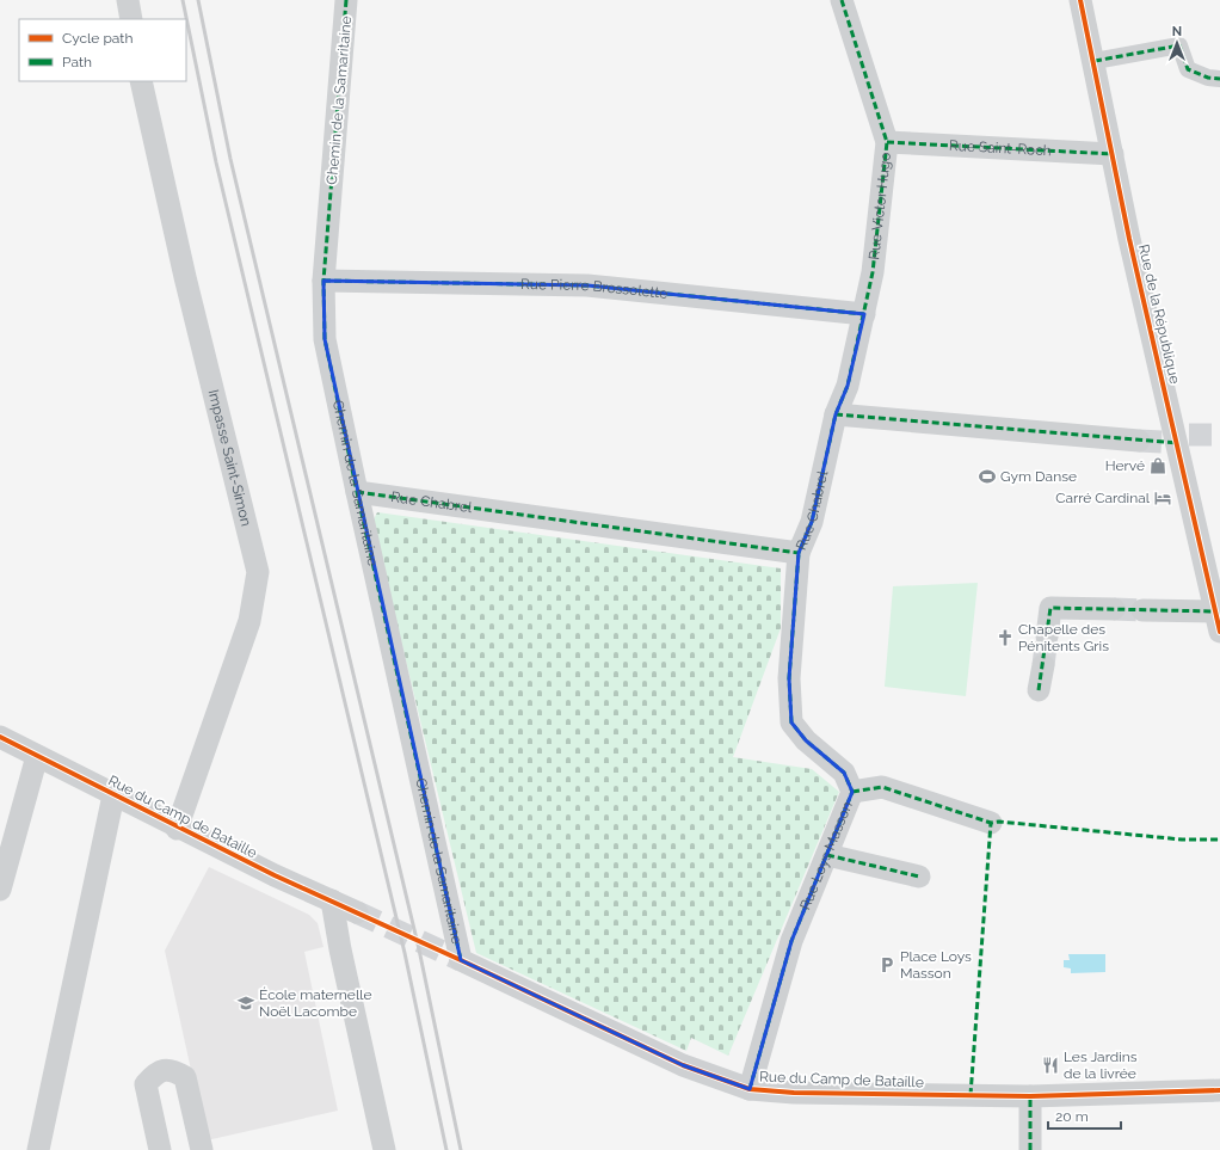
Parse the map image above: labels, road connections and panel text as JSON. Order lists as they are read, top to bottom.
{
  "streets": {
    "street": [
      "Chemin de la Samaritaine",
      "Rue Saint-Roch",
      "Rue Victor Hugo",
      "Rue Pierre Brossolette",
      "Rue de la République",
      "Impasse Saint-Simon",
      "Rue Chabrel",
      "Rue du Camp de Bataille",
      "Rue Loys Masson"
    ]
  },
  "crossings": [
    ["Chemin de la Samaritaine", "Rue Pierre Brossolette"],
    ["Chemin de la Samaritaine", "Rue Chabrel"],
    ["Chemin de la Samaritaine", "Rue du Camp de Bataille"],
    ["Rue Saint-Roch", "Rue Victor Hugo"],
    ["Rue Saint-Roch", "Rue de la République"],
    ["Rue Victor Hugo", "Rue Pierre Brossolette"],
    ["Rue Victor Hugo", "Rue Chabrel"],
    ["Impasse Saint-Simon", "Rue du Camp de Bataille"],
    ["Rue Chabrel", "Rue Loys Masson"],
    ["Rue du Camp de Bataille", "Rue Loys Masson"]
  ],
  "places": {
    "shop": ["Hervé"],
    "sports": ["Gym Danse"],
    "hotel": ["Carré Cardinal"],
    "church": ["Chapelle des Pénitents Gris"],
    "parking": ["Place Loys Masson"],
    "school or university": ["École maternelle Noël Lacombe"],
    "restaurant": ["Les Jardins de la livrée"]
  },
  "legend": ["Cycle path", "Path"],
  "scale_bar": "20 m",
  "north": "top"
}
